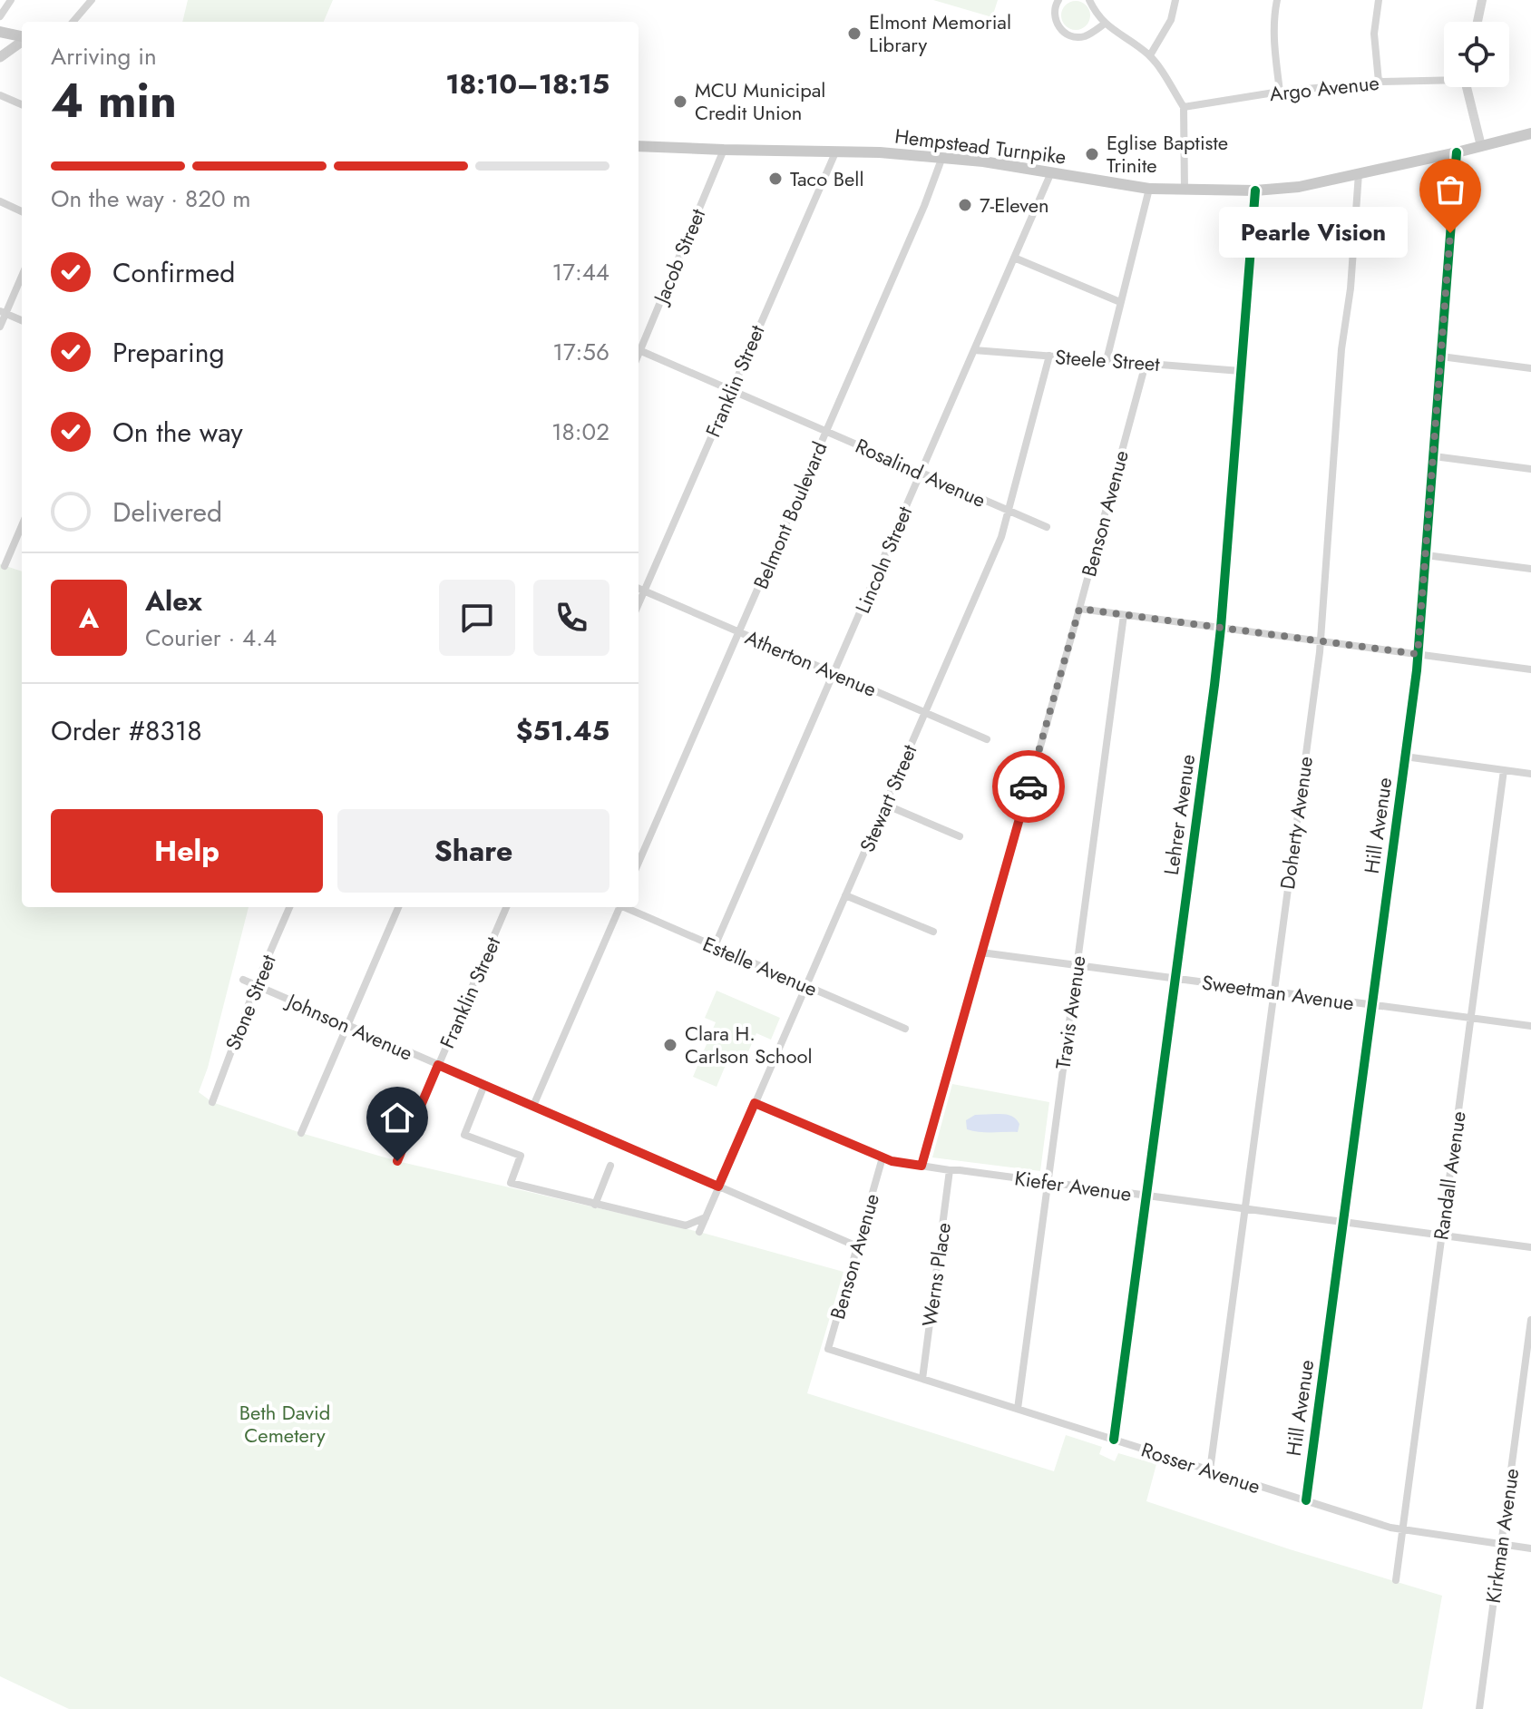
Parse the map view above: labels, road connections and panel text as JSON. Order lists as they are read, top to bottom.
{
  "streets": {
    "main road": ["Hempstead Turnpike"],
    "street": [
      "Argo Avenue",
      "Jacob Street",
      "Steele Street",
      "Franklin Street",
      "Rosalind Avenue",
      "Benson Avenue",
      "Belmont Boulevard",
      "Lincoln Street",
      "Atherton Avenue",
      "Stewart Street",
      "Lehrer Avenue",
      "Doherty Avenue",
      "Hill Avenue",
      "Estelle Avenue",
      "Sweetman Avenue",
      "Stone Street",
      "Travis Avenue",
      "Johnson Avenue",
      "Randall Avenue",
      "Kiefer Avenue",
      "Werns Place",
      "Rosser Avenue",
      "Kirkman Avenue"
    ]
  },
  "crossings": [
    ["Hempstead Turnpike", "Jacob Street"],
    ["Hempstead Turnpike", "Franklin Street"],
    ["Hempstead Turnpike", "Belmont Boulevard"],
    ["Hempstead Turnpike", "Lincoln Street"],
    ["Hempstead Turnpike", "Lehrer Avenue"],
    ["Hempstead Turnpike", "Doherty Avenue"],
    ["Hempstead Turnpike", "Hill Avenue"],
    ["Steele Street", "Benson Avenue"],
    ["Steele Street", "Lincoln Street"],
    ["Steele Street", "Stewart Street"],
    ["Steele Street", "Lehrer Avenue"],
    ["Franklin Street", "Rosalind Avenue"],
    ["Franklin Street", "Atherton Avenue"],
    ["Franklin Street", "Johnson Avenue"],
    ["Rosalind Avenue", "Belmont Boulevard"],
    ["Rosalind Avenue", "Lincoln Street"],
    ["Rosalind Avenue", "Stewart Street"],
    ["Benson Avenue", "Sweetman Avenue"],
    ["Benson Avenue", "Johnson Avenue"],
    ["Benson Avenue", "Kiefer Avenue"],
    ["Benson Avenue", "Rosser Avenue"],
    ["Belmont Boulevard", "Atherton Avenue"],
    ["Lincoln Street", "Atherton Avenue"],
    ["Lincoln Street", "Estelle Avenue"],
    ["Atherton Avenue", "Stewart Street"],
    ["Stewart Street", "Estelle Avenue"],
    ["Stewart Street", "Johnson Avenue"],
    ["Stewart Street", "Kiefer Avenue"],
    ["Lehrer Avenue", "Sweetman Avenue"],
    ["Lehrer Avenue", "Kiefer Avenue"],
    ["Lehrer Avenue", "Rosser Avenue"],
    ["Doherty Avenue", "Sweetman Avenue"],
    ["Doherty Avenue", "Kiefer Avenue"],
    ["Doherty Avenue", "Rosser Avenue"],
    ["Hill Avenue", "Sweetman Avenue"],
    ["Hill Avenue", "Kiefer Avenue"],
    ["Hill Avenue", "Rosser Avenue"],
    ["Sweetman Avenue", "Travis Avenue"],
    ["Sweetman Avenue", "Randall Avenue"],
    ["Stone Street", "Johnson Avenue"],
    ["Travis Avenue", "Kiefer Avenue"],
    ["Travis Avenue", "Rosser Avenue"],
    ["Randall Avenue", "Kiefer Avenue"],
    ["Randall Avenue", "Rosser Avenue"],
    ["Kiefer Avenue", "Werns Place"],
    ["Werns Place", "Rosser Avenue"],
    ["Rosser Avenue", "Kirkman Avenue"]
  ],
  "parks": ["Beth David Cemetery"],
  "places": [
    "Elmont Memorial Library",
    "MCU Municipal Credit Union",
    "Eglise Baptiste Trinite",
    "Taco Bell",
    "7-Eleven",
    "Pearle Vision",
    "Clara H. Carlson School"
  ],
  "page": {
    "heading": ["4 min", "Arriving in", "18:10–18:15"],
    "panel": [
      "Alex",
      "Courier · 4.4",
      "Order #8318",
      "$51.45"
    ],
    "bar": "On the way · 820 m",
    "bubble": "Pearle Vision",
    "list": [
      ["Confirmed", "17:44"],
      ["Preparing", "17:56"],
      ["On the way", "18:02"],
      "Delivered"
    ],
    "round": "A",
    "buttons": ["Help", "Share"]
  }
}
